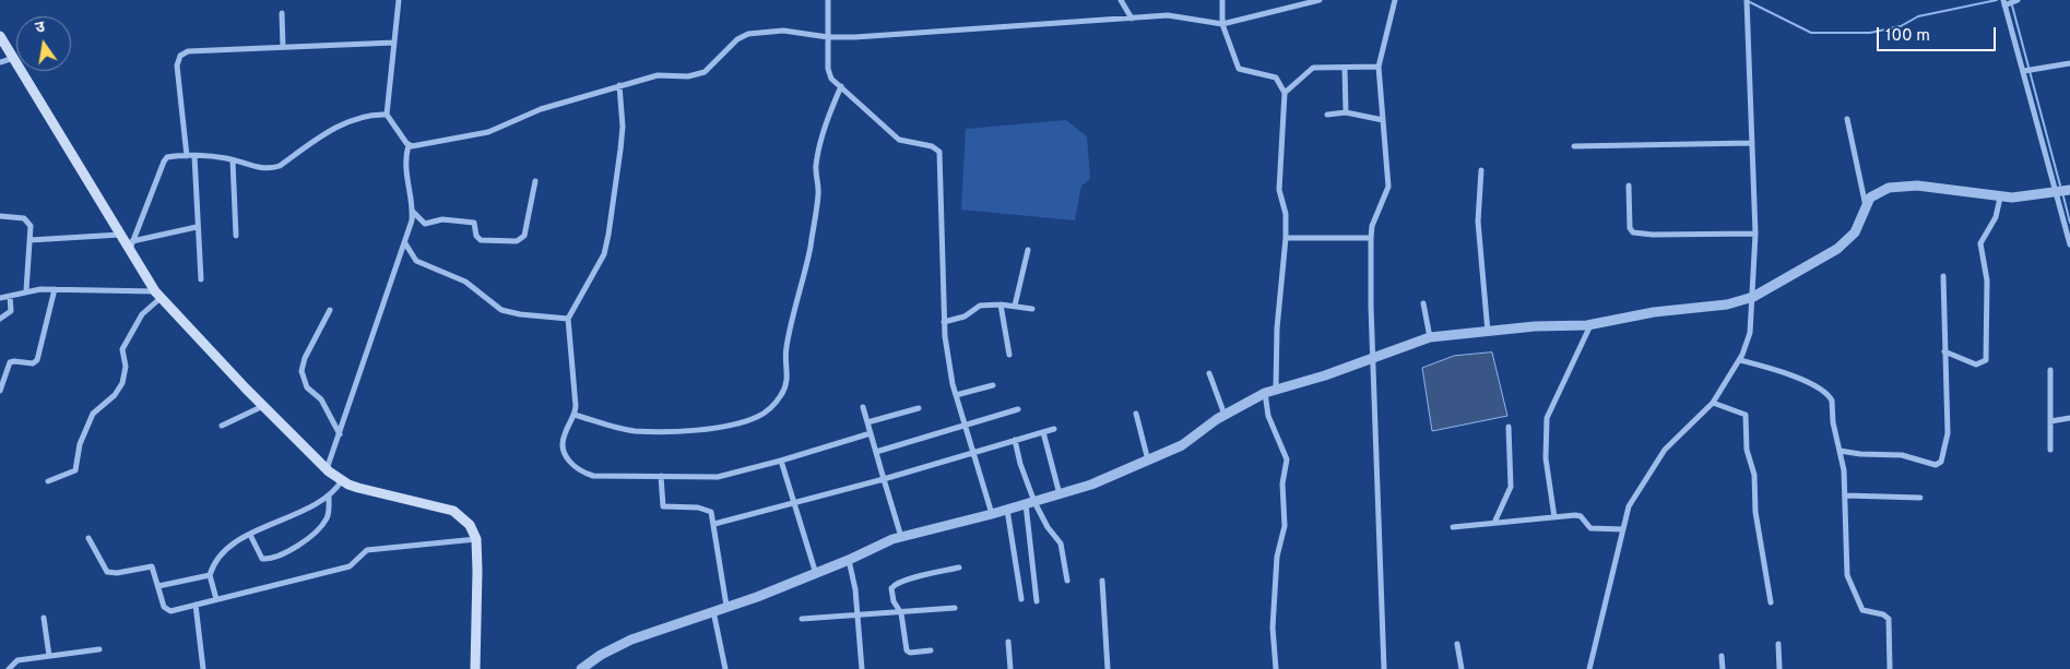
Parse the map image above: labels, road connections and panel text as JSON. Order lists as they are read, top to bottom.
{
  "scale_bar": "100 m",
  "north": "top"
}
